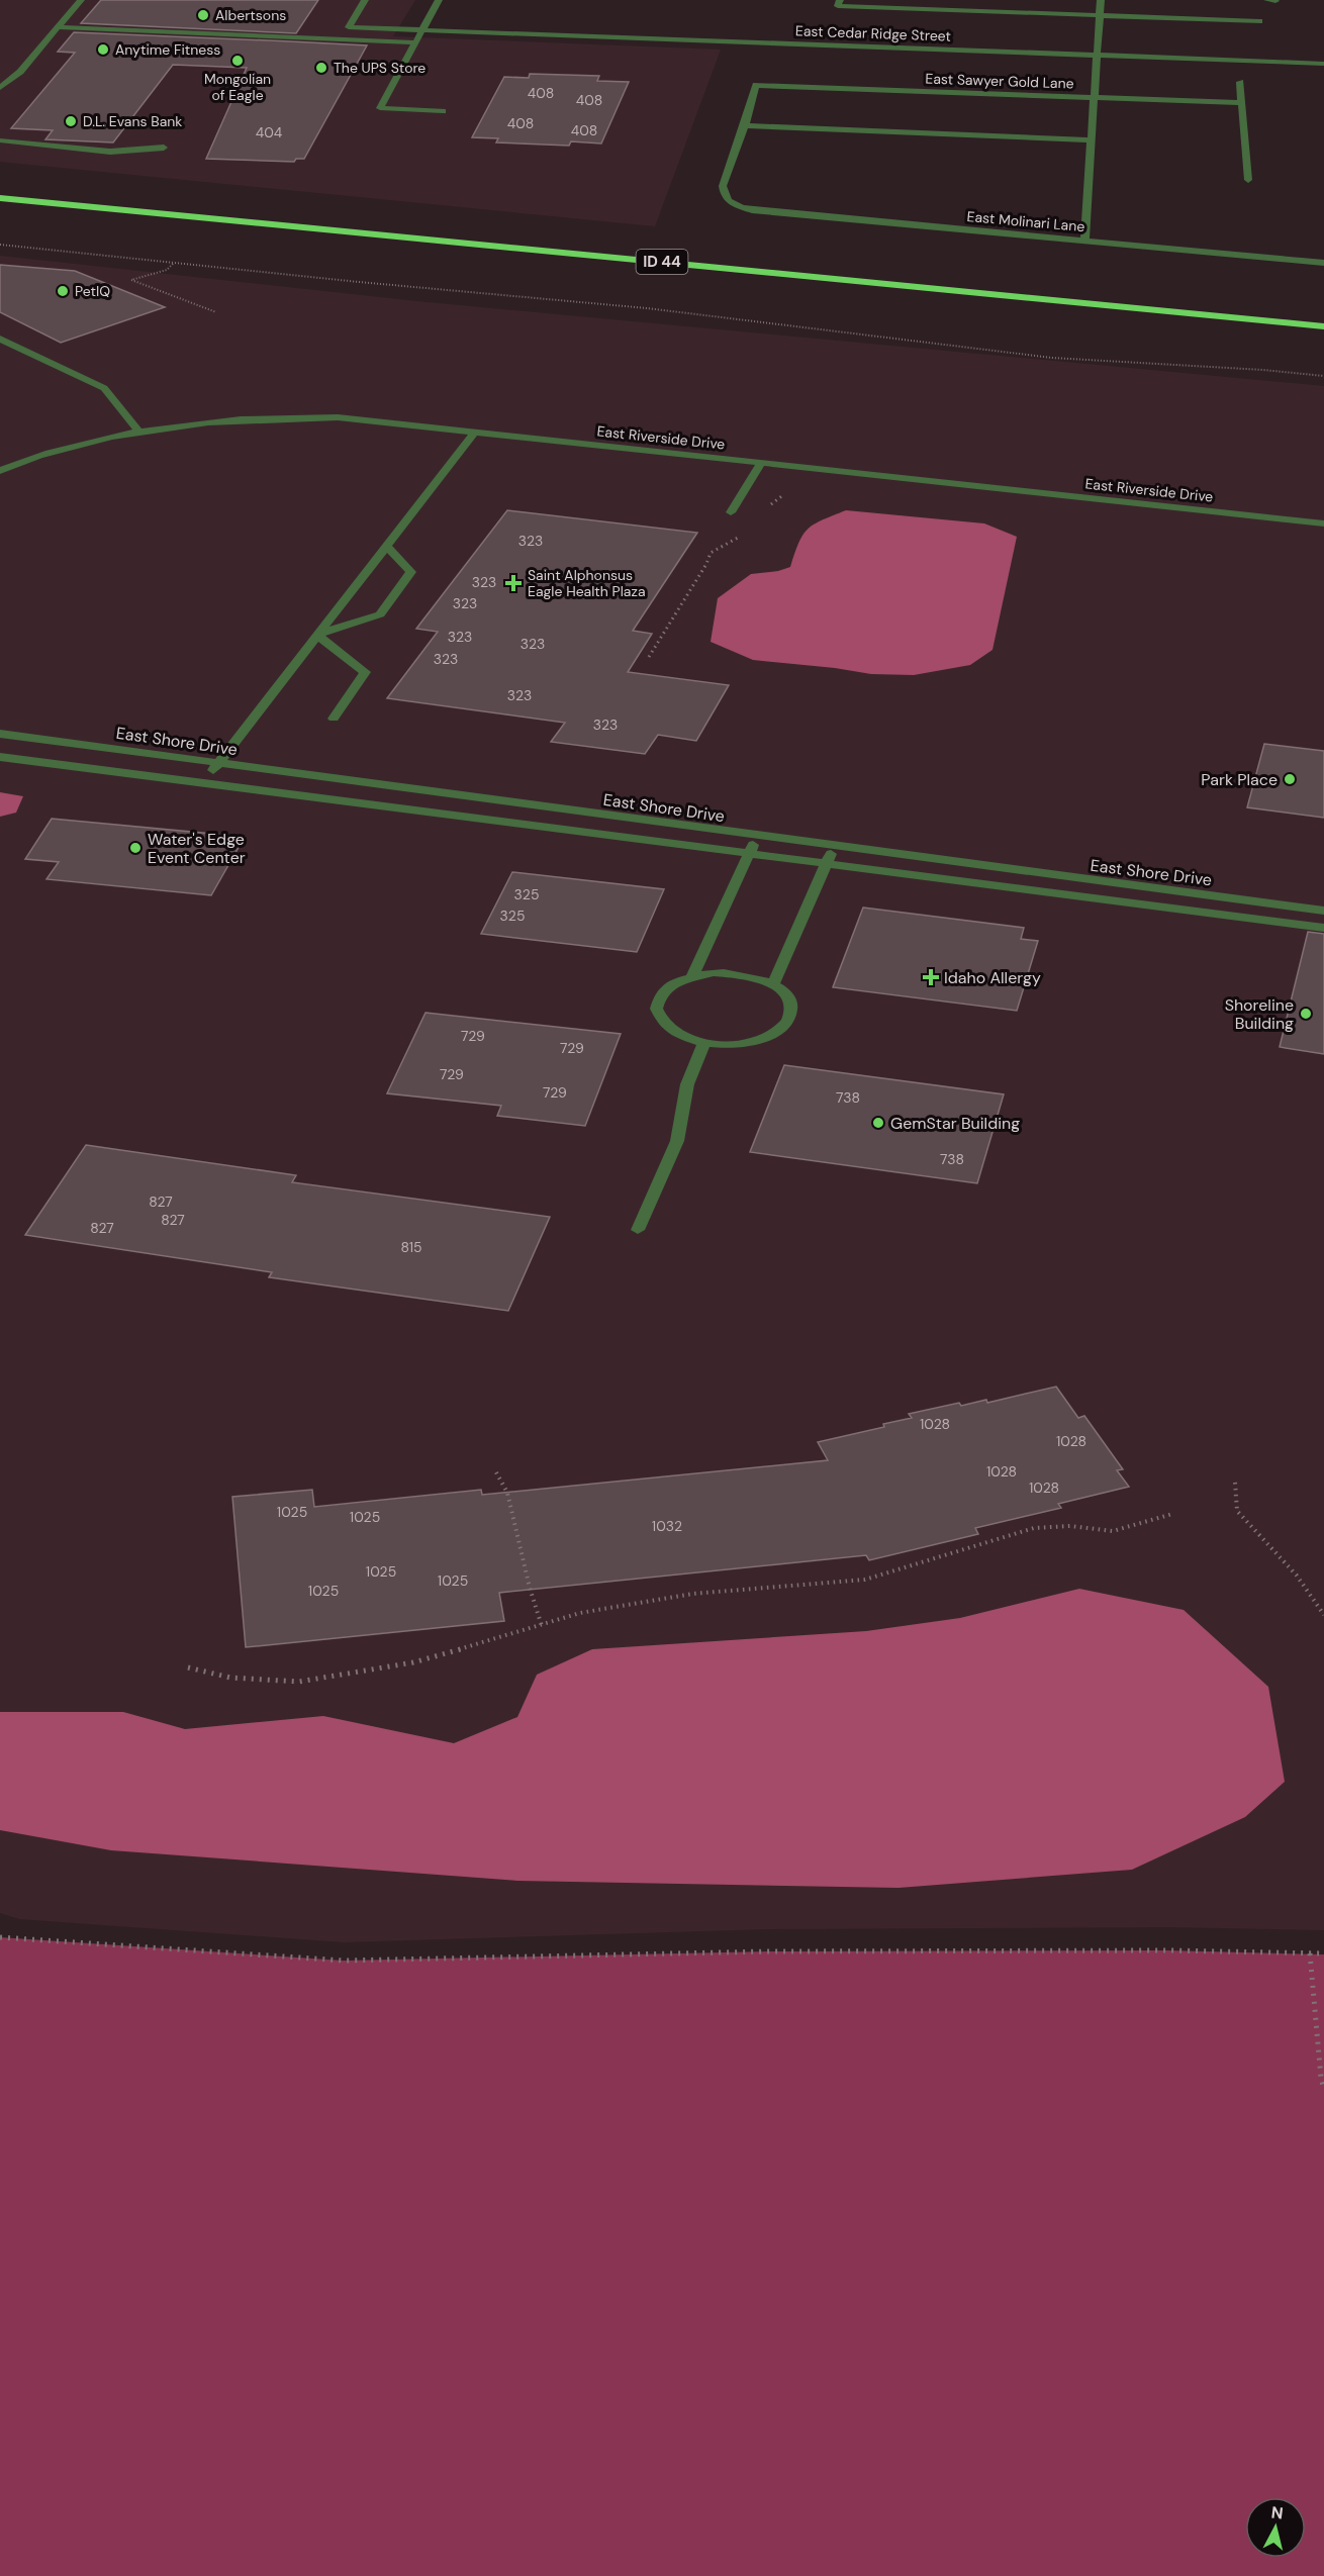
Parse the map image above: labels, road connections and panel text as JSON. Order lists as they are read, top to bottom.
{
  "streets": {
    "highway": ["ID 44"],
    "street": [
      "East Cedar Ridge Street",
      "East Sawyer Gold Lane",
      "East Molinari Lane",
      "East Riverside Drive",
      "East Shore Drive"
    ]
  },
  "crossings": [
    ["East Sawyer Gold Lane", "East Molinari Lane"]
  ],
  "places": {
    "other": [
      "Albertsons",
      "Anytime Fitness",
      "Mongolian of Eagle",
      "The UPS Store",
      "D.L. Evans Bank",
      "PetIQ",
      "Park Place",
      "Water's Edge Event Center",
      "Shoreline Building",
      "GemStar Building"
    ],
    "health": ["Saint Alphonsus Eagle Health Plaza", "Idaho Allergy"]
  },
  "house_numbers": [
    "408",
    "408",
    "408",
    "408",
    "404",
    "323",
    "323",
    "323",
    "323",
    "323",
    "323",
    "323",
    "323",
    "325",
    "325",
    "729",
    "729",
    "729",
    "729",
    "738",
    "738",
    "827",
    "827",
    "827",
    "815",
    "1028",
    "1028",
    "1028",
    "1028",
    "1025",
    "1025",
    "1032",
    "1025",
    "1025",
    "1025"
  ],
  "north": "top"
}
